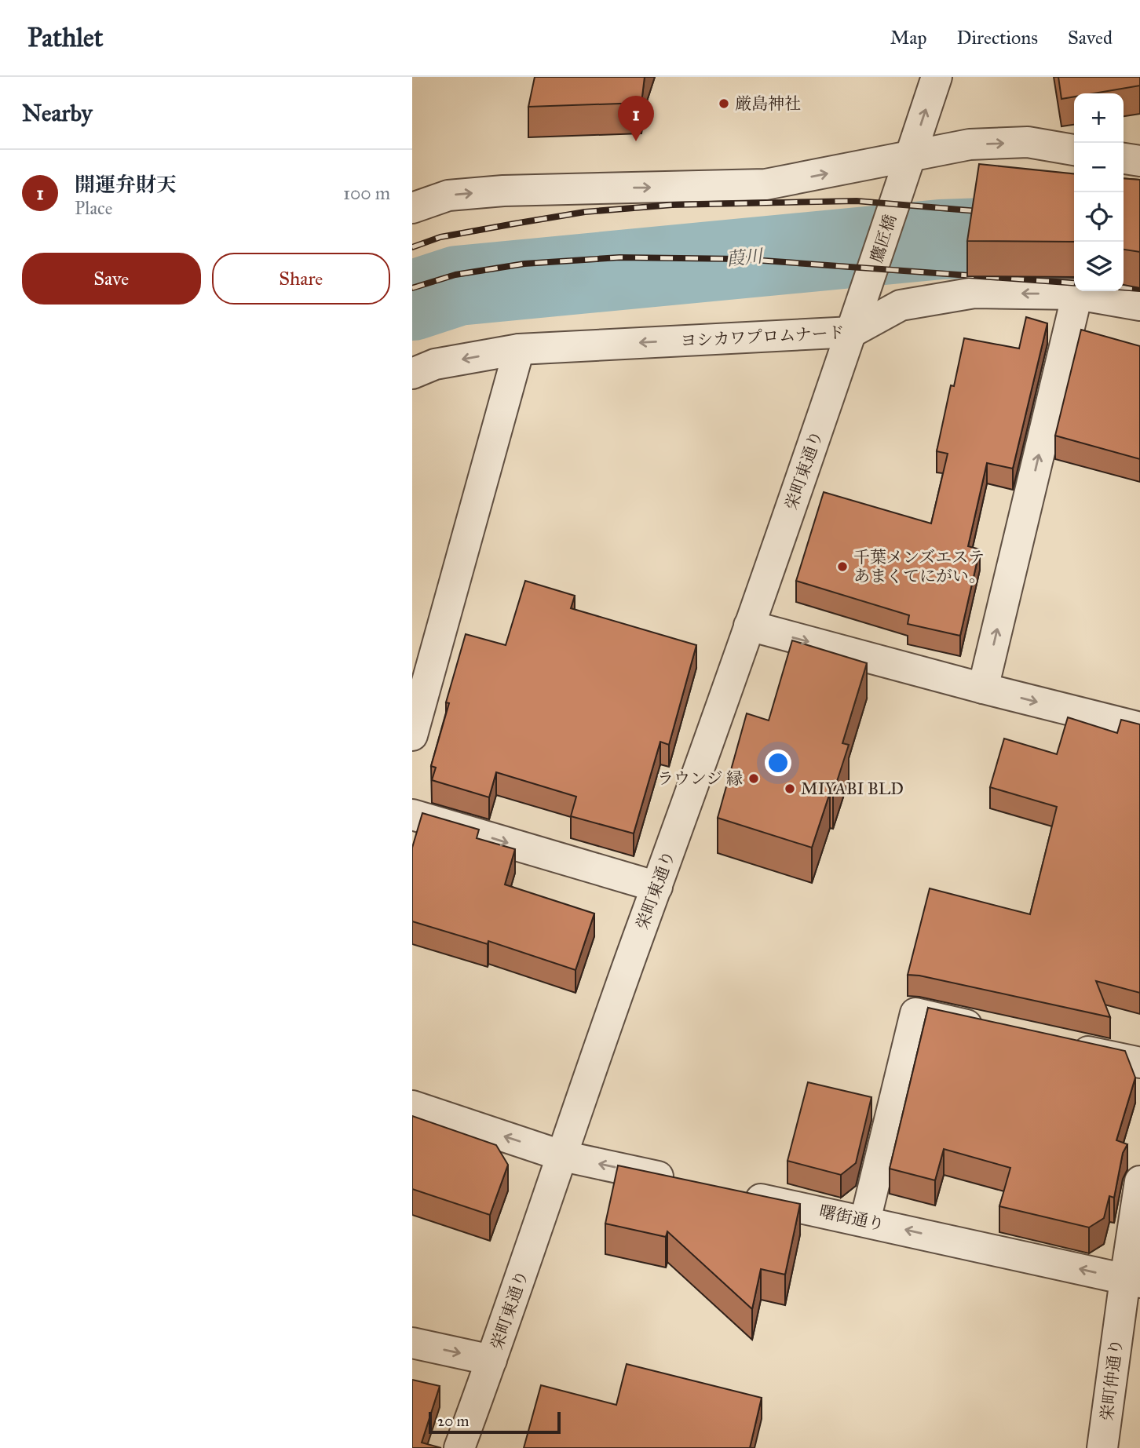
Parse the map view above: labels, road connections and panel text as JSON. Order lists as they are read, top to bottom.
{
  "streets": {
    "street": [
      "鷹匠橋",
      "ヨシカワプロムナード",
      "栄町東通り",
      "曙街通り",
      "栄町仲通り"
    ]
  },
  "crossings": [
    ["鷹匠橋", "ヨシカワプロムナード"],
    ["鷹匠橋", "栄町東通り"],
    ["ヨシカワプロムナード", "栄町東通り"],
    ["曙街通り", "栄町仲通り"]
  ],
  "one_way": ["曙街通り"],
  "water": ["葭川"],
  "places": [
    "厳島神社",
    "千葉メンズエステ あまくてにがい。",
    "ラウンジ 縁",
    "MIYABI BLD"
  ],
  "scale_bar": "20 m",
  "page": {
    "header": "Pathlet",
    "nav": ["Map", "Directions", "Saved"],
    "heading": "Nearby",
    "map_buttons": ["+", "−"],
    "pins": "1",
    "list": [
      {
        "mark": "1",
        "name": "開運弁財天",
        "note": "Place",
        "value": "100 m"
      }
    ],
    "buttons": ["Save", "Share"],
    "scale": "20 m"
  }
}
